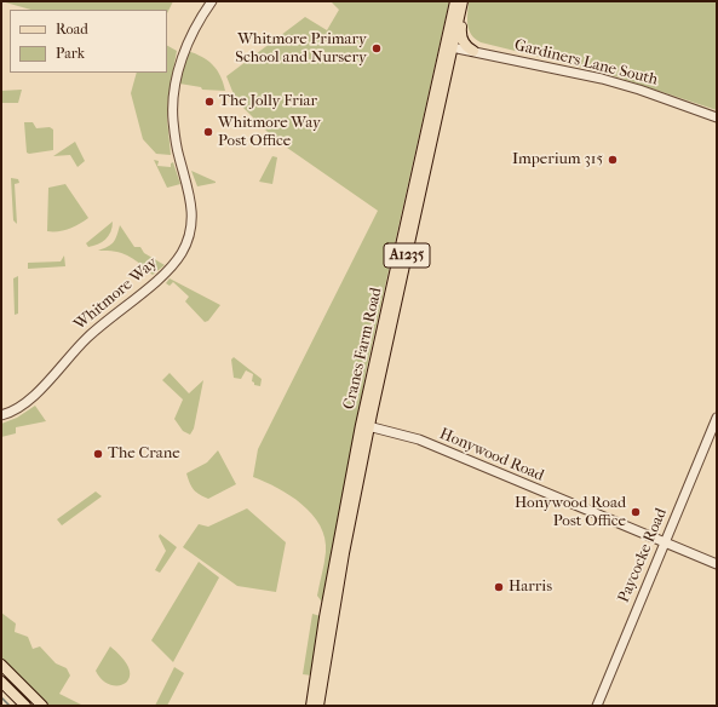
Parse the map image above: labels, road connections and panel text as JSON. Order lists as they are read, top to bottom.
{
  "streets": {
    "main road": ["A1235", "Cranes Farm Road"],
    "street": [
      "Gardiners Lane South",
      "Whitmore Way",
      "Honywood Road",
      "Paycocke Road"
    ]
  },
  "crossings": [
    ["Gardiners Lane South", "A1235"],
    ["Gardiners Lane South", "Cranes Farm Road"],
    ["A1235", "Cranes Farm Road"],
    ["Cranes Farm Road", "Honywood Road"],
    ["Honywood Road", "Paycocke Road"]
  ],
  "places": [
    "Whitmore Primary School and Nursery",
    "The Jolly Friar",
    "Whitmore Way Post Office",
    "Imperium 315",
    "The Crane",
    "Honywood Road Post Office",
    "Harris"
  ],
  "legend": ["Road", "Park"]
}
